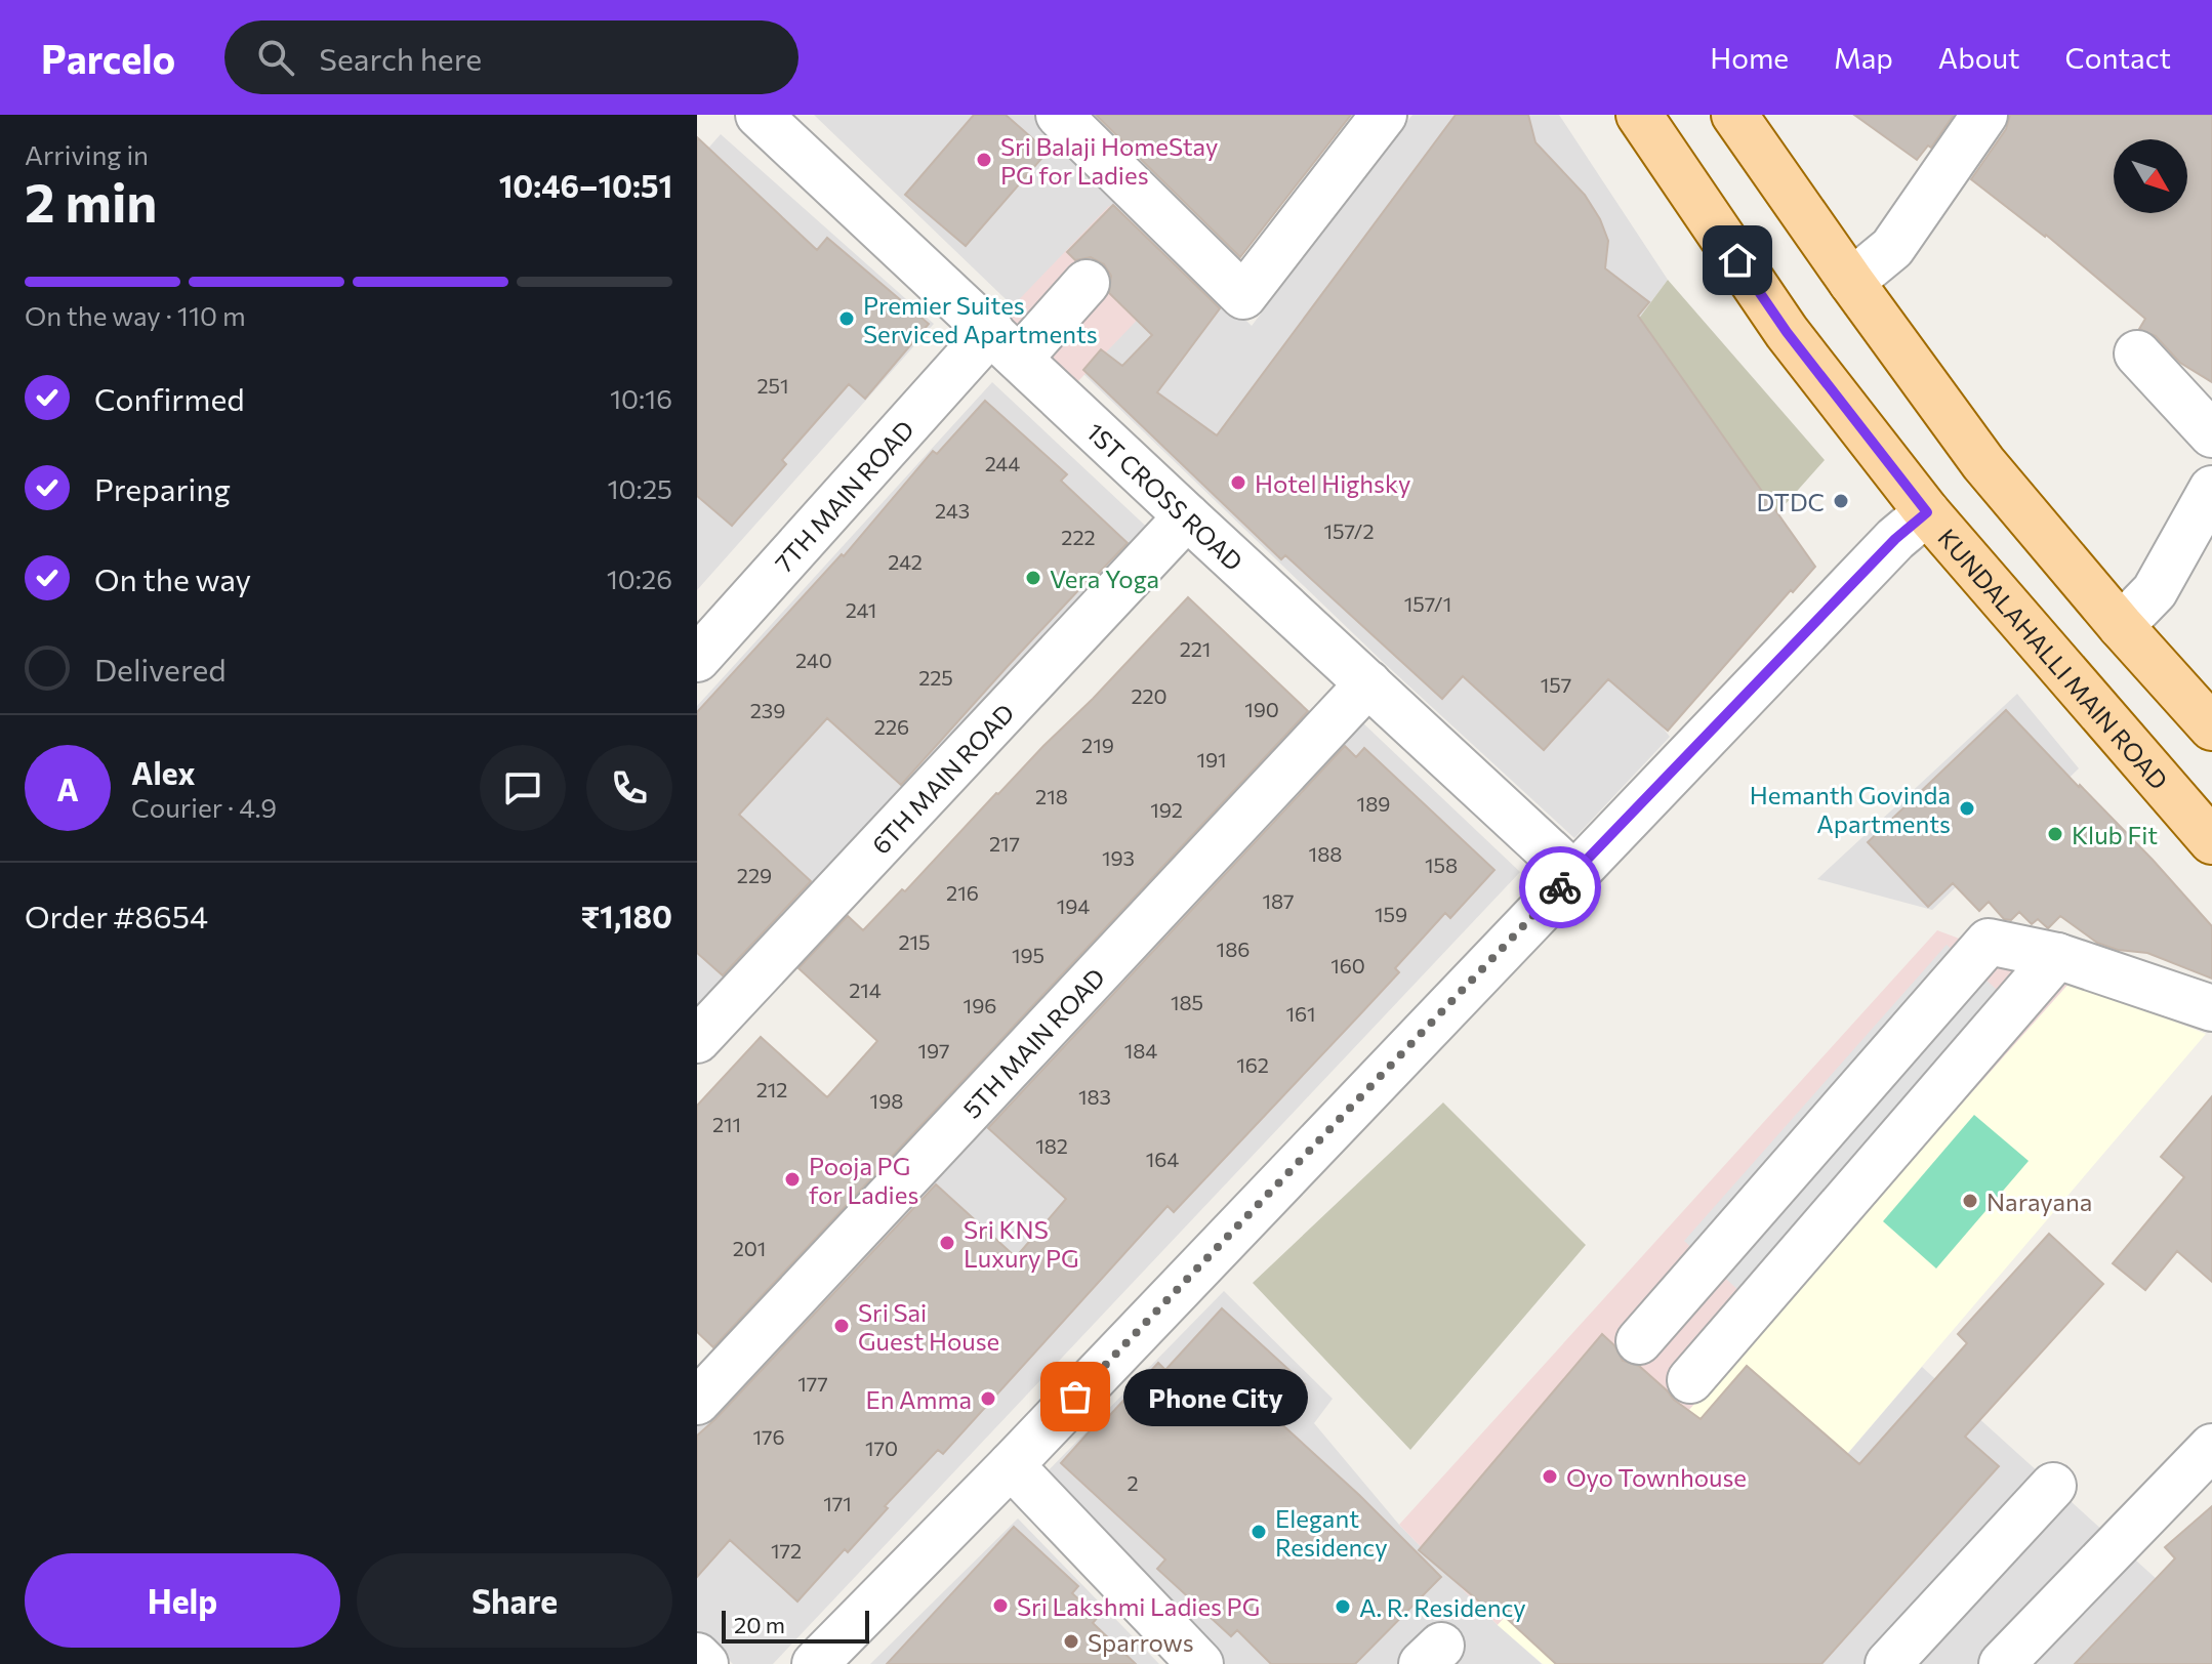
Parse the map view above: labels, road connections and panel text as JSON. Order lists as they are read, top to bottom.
{
  "streets": {
    "main road": ["KUNDALAHALLI MAIN ROAD"],
    "street": [
      "7TH MAIN ROAD",
      "1ST CROSS ROAD",
      "6TH MAIN ROAD",
      "5TH MAIN ROAD"
    ]
  },
  "crossings": [
    ["7TH MAIN ROAD", "1ST CROSS ROAD"],
    ["1ST CROSS ROAD", "6TH MAIN ROAD"],
    ["1ST CROSS ROAD", "5TH MAIN ROAD"]
  ],
  "places": [
    "Sri Balaji HomeStay PG for Ladies",
    "Premier Suites Serviced Apartments",
    "Hotel Highsky",
    "DTDC",
    "Vera Yoga",
    "Hemanth Govinda Apartments",
    "Klub Fit",
    "Pooja PG for Ladies",
    "Narayana",
    "Sri KNS Luxury PG",
    "Sri Sai Guest House",
    "Phone City",
    "En Amma",
    "Oyo Townhouse",
    "Elegant Residency",
    "Sri Lakshmi Ladies PG",
    "A. R. Residency",
    "Sparrows"
  ],
  "house_numbers": [
    "251",
    "244",
    "243",
    "157/2",
    "222",
    "242",
    "157/1",
    "241",
    "221",
    "240",
    "225",
    "157",
    "220",
    "190",
    "239",
    "226",
    "219",
    "191",
    "218",
    "189",
    "192",
    "217",
    "188",
    "193",
    "158",
    "229",
    "216",
    "187",
    "194",
    "159",
    "215",
    "186",
    "195",
    "160",
    "214",
    "185",
    "196",
    "161",
    "197",
    "184",
    "162",
    "212",
    "183",
    "198",
    "211",
    "182",
    "164",
    "201",
    "177",
    "176",
    "170",
    "2",
    "171",
    "172"
  ],
  "scale_bar": "20 m",
  "north": "bottom right",
  "page": {
    "header": "Parcelo",
    "search": "Search here",
    "nav": [
      "Home",
      "Map",
      "About",
      "Contact"
    ],
    "heading": ["2 min", "Arriving in", "10:46–10:51"],
    "panel": [
      "Alex",
      "Courier · 4.9",
      "Order #8654",
      "₹1,180"
    ],
    "bar": "On the way · 110 m",
    "list": [
      ["Confirmed", "10:16"],
      ["Preparing", "10:25"],
      ["On the way", "10:26"],
      "Delivered"
    ],
    "round": "A",
    "bubble": "Phone City",
    "buttons": ["Help", "Share"],
    "scale": "20 m"
  }
}
